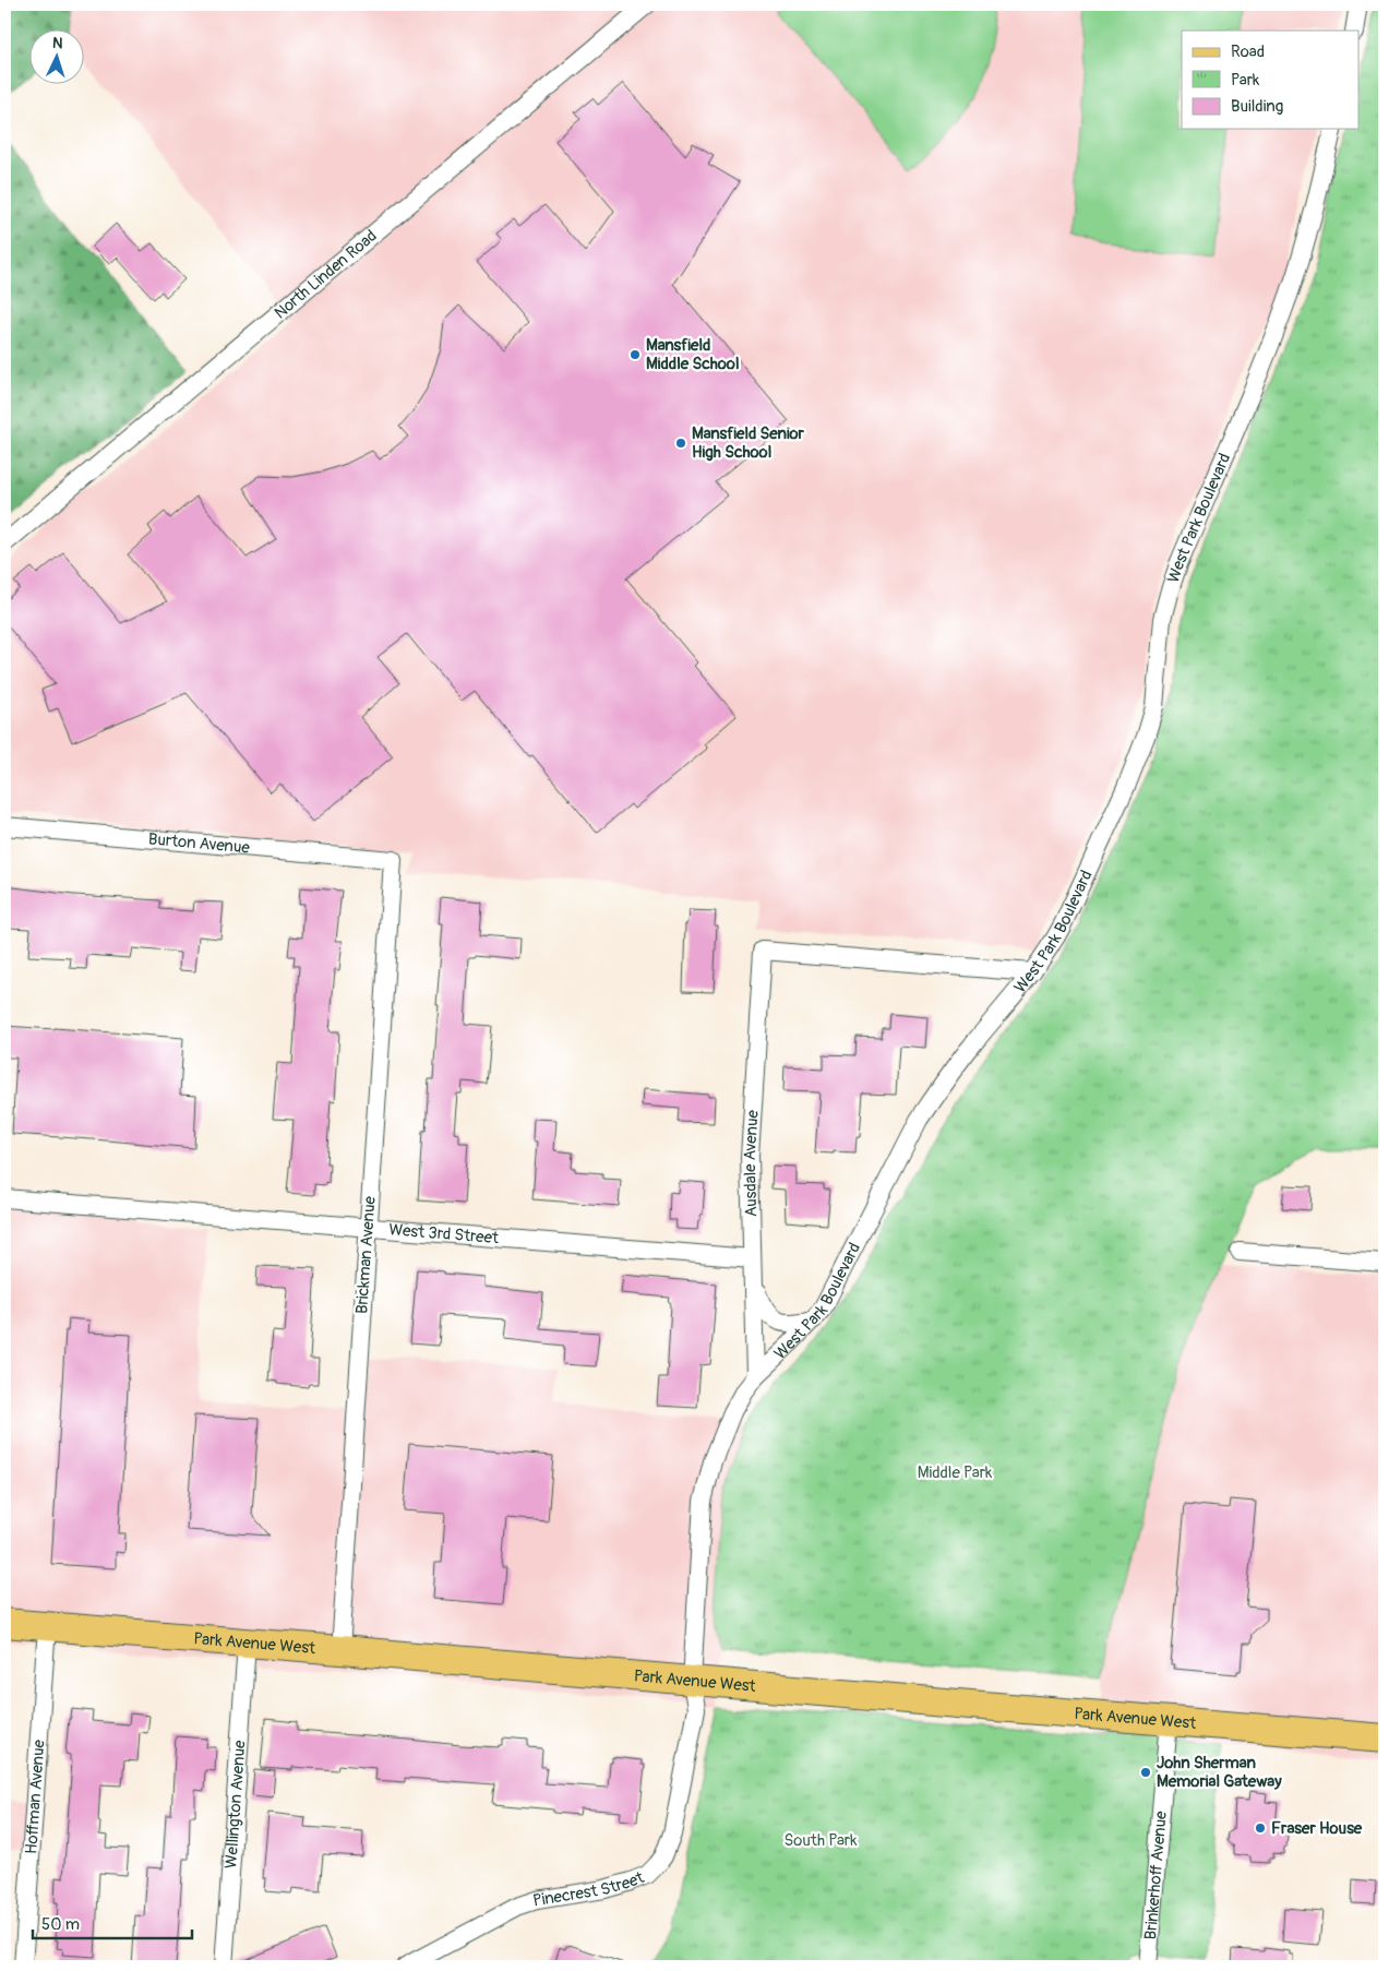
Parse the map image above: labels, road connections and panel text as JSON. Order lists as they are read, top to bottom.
{
  "streets": {
    "main road": ["Park Avenue West"],
    "street": [
      "North Linden Road",
      "West Park Boulevard",
      "Burton Avenue",
      "Ausdale Avenue",
      "West 3rd Street",
      "Brickman Avenue",
      "Hoffman Avenue",
      "Wellington Avenue",
      "Brinkerhoff Avenue",
      "Pinecrest Street"
    ]
  },
  "crossings": [
    ["West Park Boulevard", "Ausdale Avenue"],
    ["West Park Boulevard", "Park Avenue West"],
    ["West Park Boulevard", "Pinecrest Street"],
    ["Burton Avenue", "Brickman Avenue"],
    ["Ausdale Avenue", "West 3rd Street"],
    ["West 3rd Street", "Brickman Avenue"],
    ["Brickman Avenue", "Park Avenue West"],
    ["Park Avenue West", "Hoffman Avenue"],
    ["Park Avenue West", "Wellington Avenue"],
    ["Park Avenue West", "Brinkerhoff Avenue"],
    ["Park Avenue West", "Pinecrest Street"]
  ],
  "parks": ["Middle Park", "South Park"],
  "places": [
    "Mansfield Middle School",
    "Mansfield Senior High School",
    "John Sherman Memorial Gateway",
    "Fraser House"
  ],
  "legend": ["Road", "Park", "Building"],
  "scale_bar": "50 m",
  "north": "top"
}
